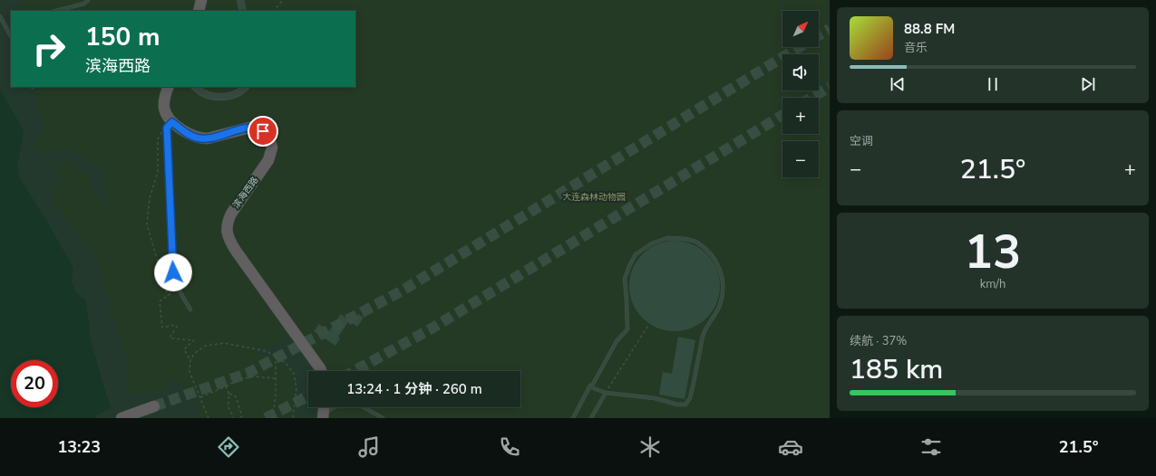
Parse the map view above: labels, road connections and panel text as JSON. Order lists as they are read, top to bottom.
{
  "streets": {
    "highway": ["滨海西路"]
  },
  "parks": ["大连森林动物园"],
  "north": "top right",
  "page": {
    "map_buttons": ["+", "−"],
    "turn": ["150 m", "滨海西路"],
    "song": ["88.8 FM", "音乐"],
    "tile": [
      "空调",
      ["13", "km/h"],
      ["续航 · 37%", "185 km"]
    ],
    "heat": ["−", "21.5°", "+"],
    "limit": "20",
    "trip": "13:24 · 1 分钟 · 260 m",
    "tabs": ["13:23", "21.5°"]
  }
}
